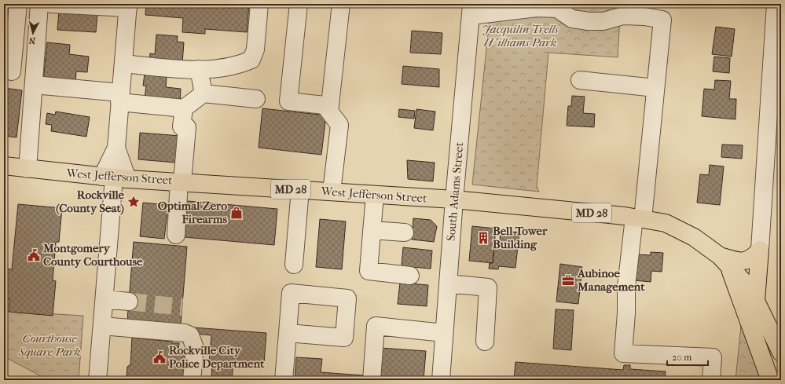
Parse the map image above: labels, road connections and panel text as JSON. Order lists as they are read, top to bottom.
{
  "streets": {
    "main road": ["West Jefferson Street", "MD 28"],
    "street": ["South Adams Street"]
  },
  "crossings": [
    ["West Jefferson Street", "South Adams Street"]
  ],
  "parks": ["Jacquilin Trells Williams Park", "Courthouse Square Park"],
  "places": {
    "place": ["Rockville (County Seat)"],
    "shop": ["Optimal Zero Firearms"],
    "building": ["Bell Tower Building"],
    "public building": ["Montgomery County Courthouse", "Rockville City Police Department"],
    "office": ["Aubinoe Management"]
  },
  "scale_bar": "20 m",
  "north": "bottom"
}
